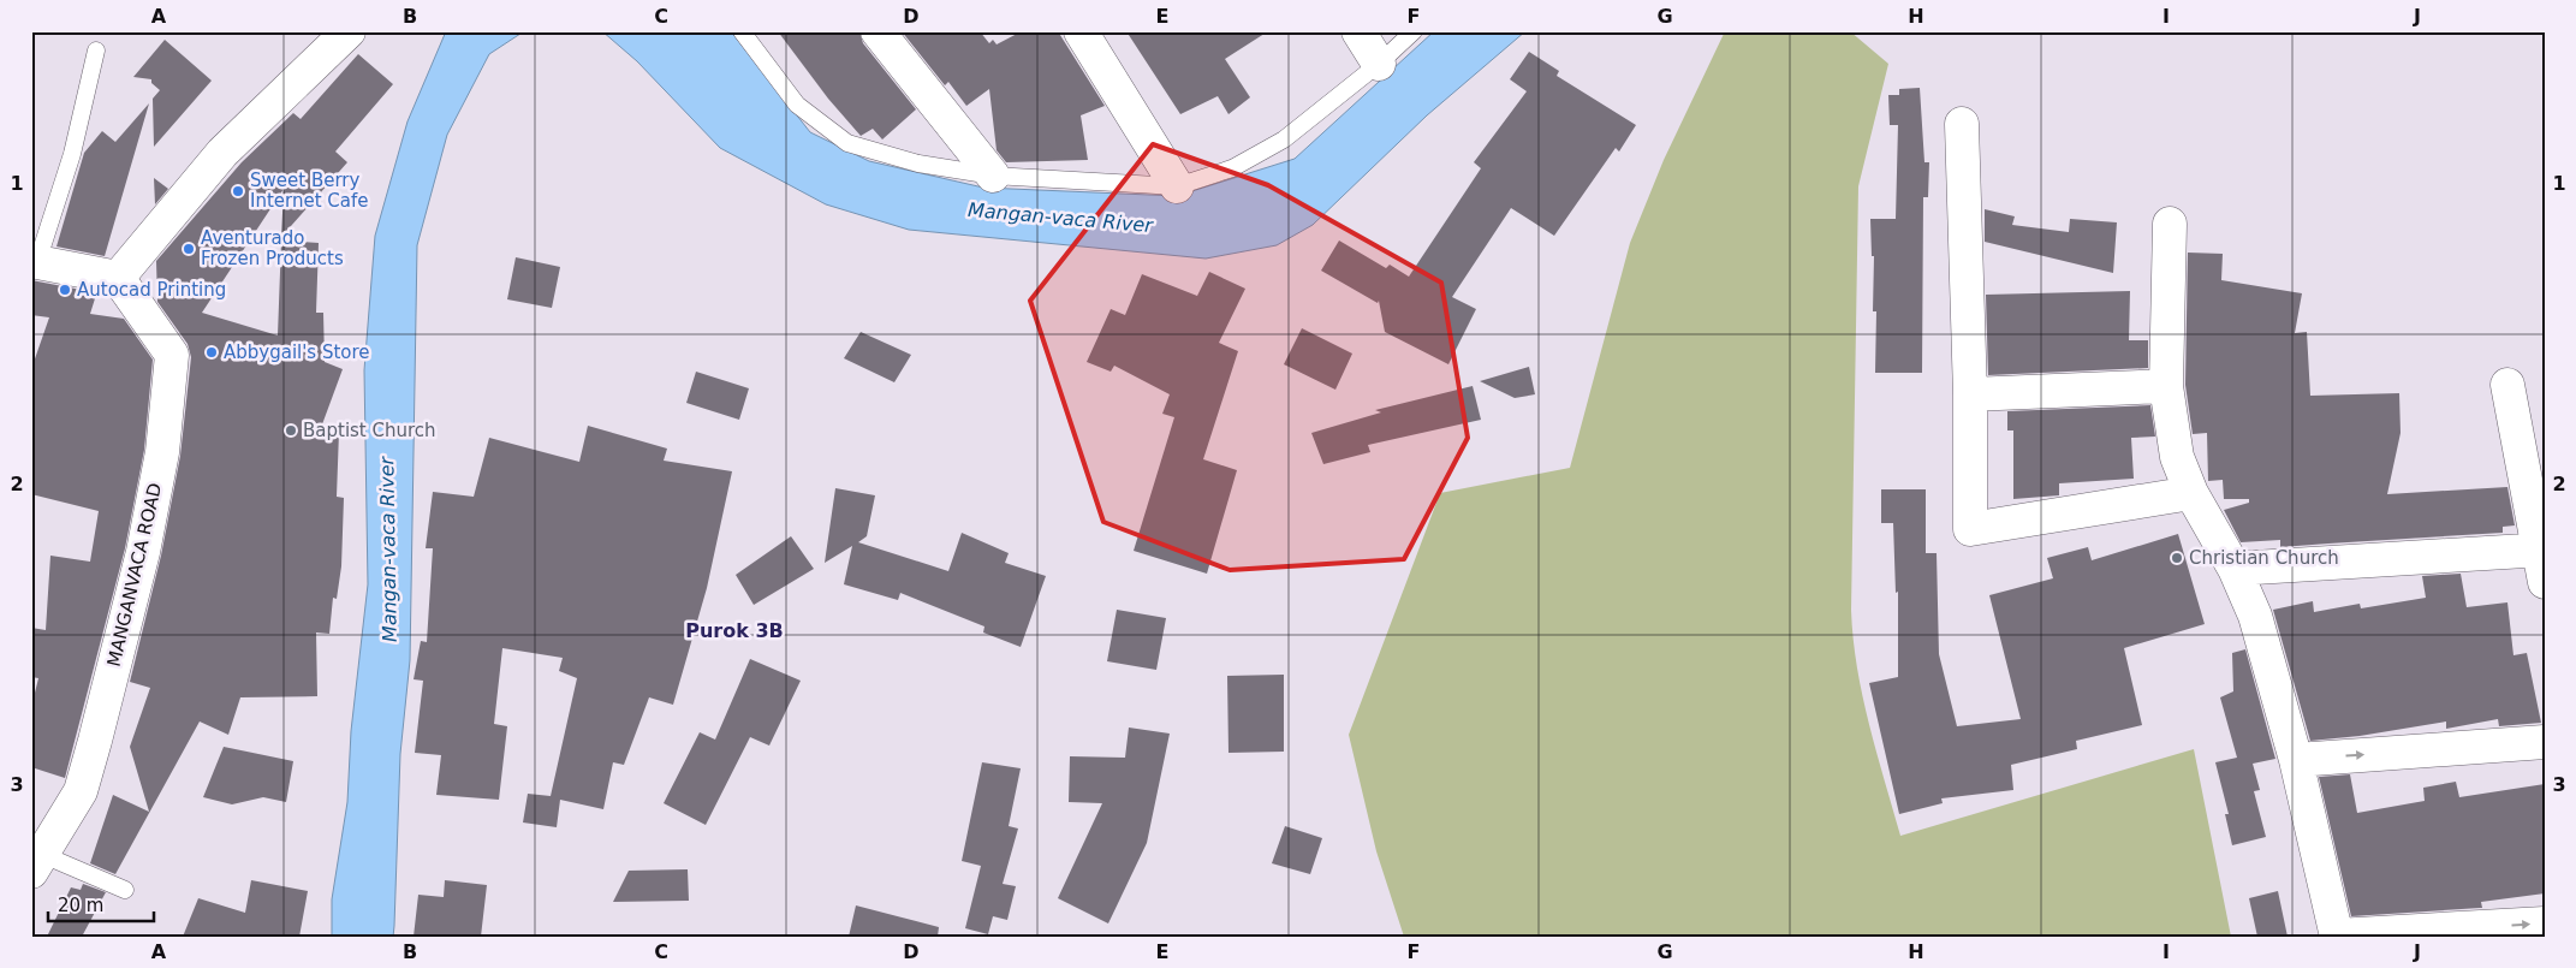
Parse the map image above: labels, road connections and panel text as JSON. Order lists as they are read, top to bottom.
{
  "streets": {
    "street": ["MANGANVACA ROAD"]
  },
  "districts": ["Purok 3B"],
  "water": ["Mangan-vaca River"],
  "places": [
    "Sweet Berry Internet Cafe",
    "Aventurado Frozen Products",
    "Autocad Printing",
    "Abbygail's Store",
    "Baptist Church",
    "Christian Church"
  ],
  "scale_bar": "20 m",
  "grid": {
    "columns": [
      "A",
      "B",
      "C",
      "D",
      "E",
      "F",
      "G",
      "H",
      "I",
      "J"
    ],
    "rows": ["1", "2", "3"]
  }
}
